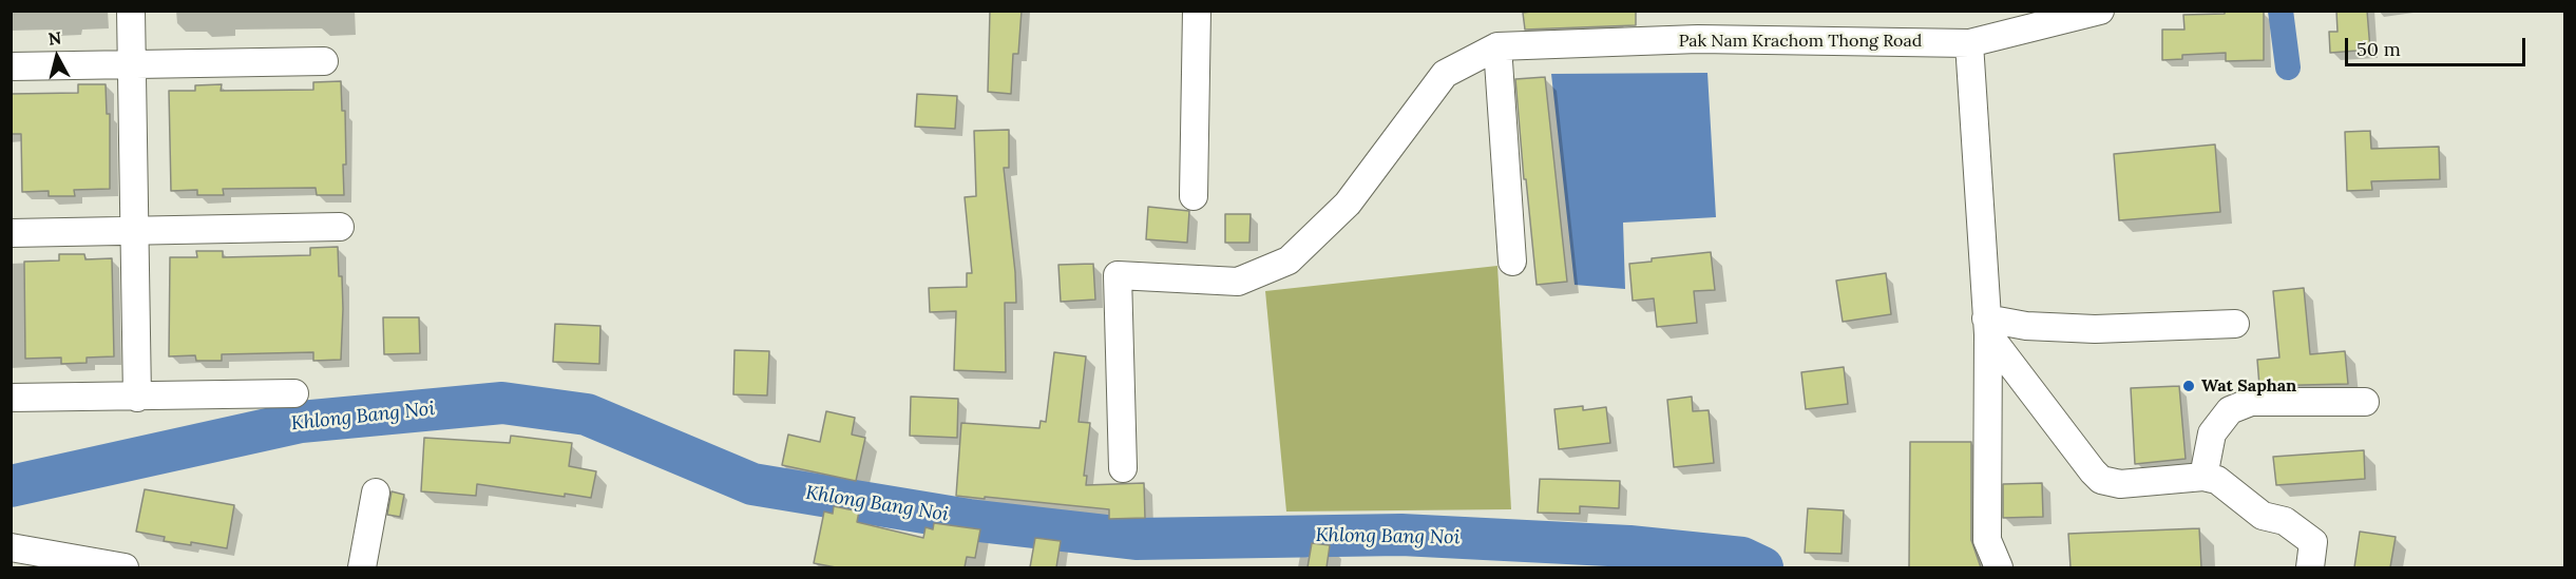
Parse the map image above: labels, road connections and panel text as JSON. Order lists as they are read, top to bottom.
{
  "streets": {
    "street": ["Pak Nam Krachom Thong Road"]
  },
  "water": ["Khlong Bang Noi"],
  "places": ["Wat Saphan"],
  "scale_bar": "50 m",
  "north": "top"
}
